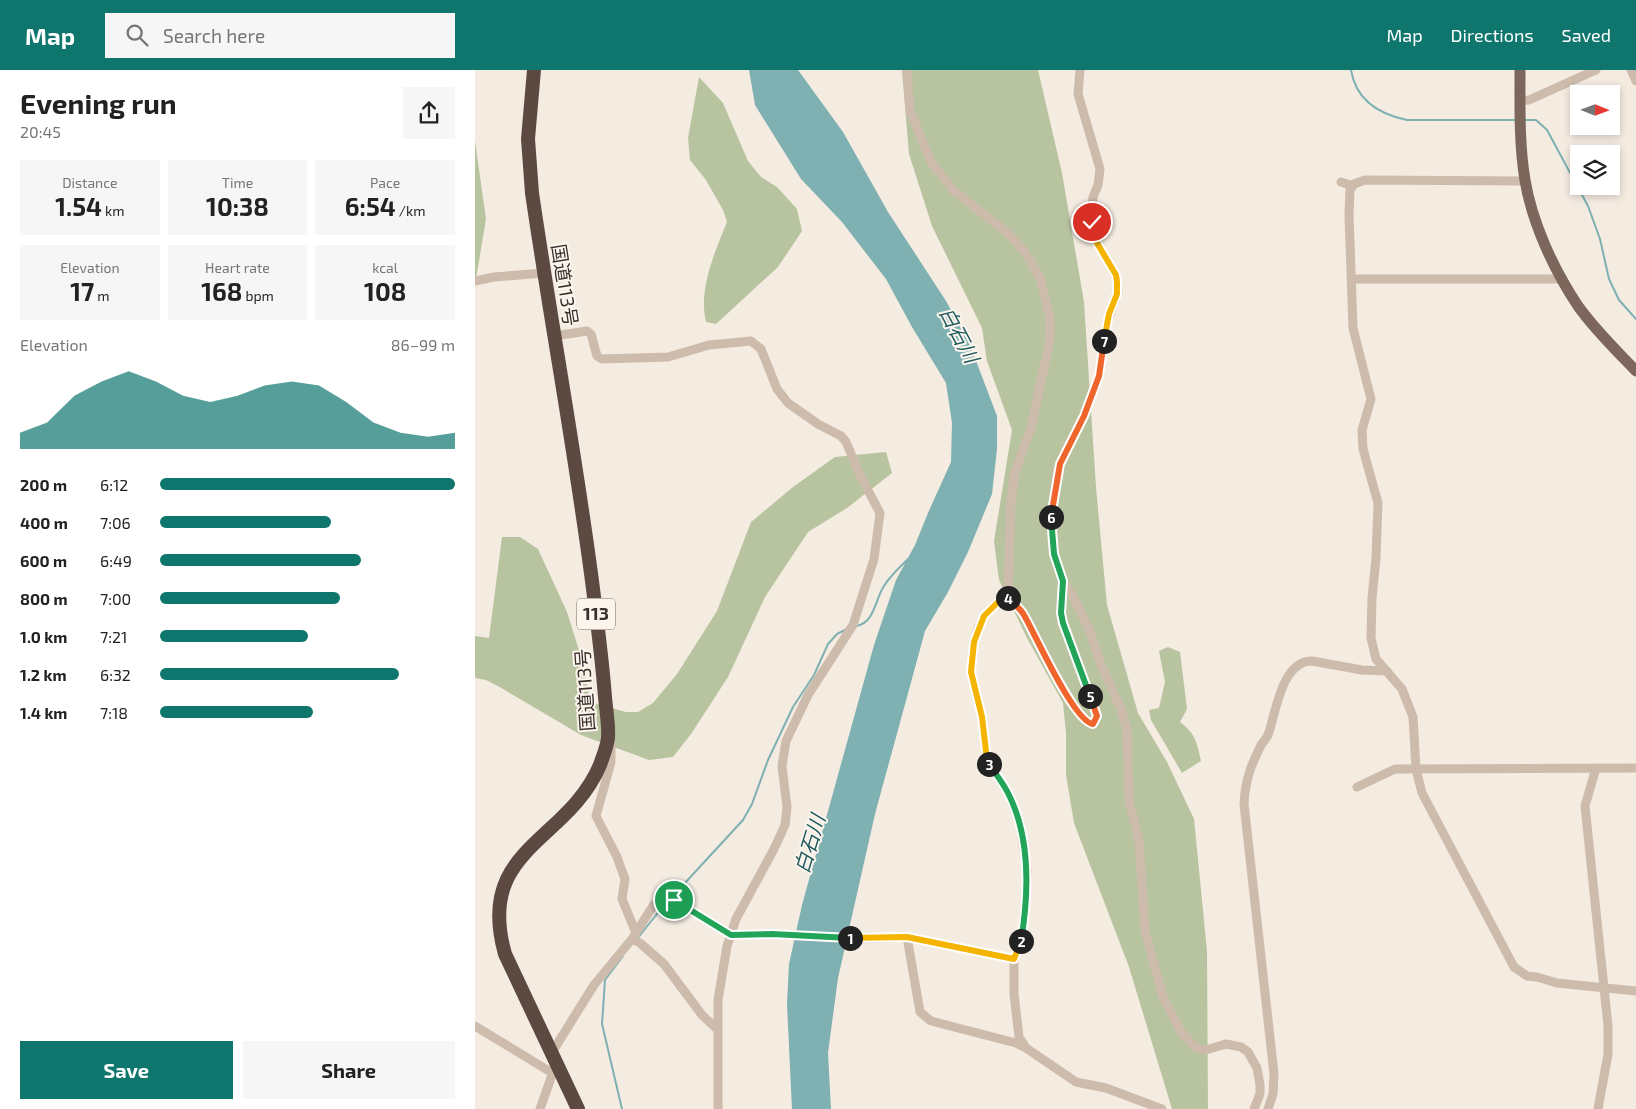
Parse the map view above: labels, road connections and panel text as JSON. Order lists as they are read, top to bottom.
{
  "streets": {
    "highway": ["国道113号", "113"]
  },
  "water": ["白石川"],
  "north": "right",
  "page": {
    "header": "Map",
    "search": "Search here",
    "nav": ["Map", "Directions", "Saved"],
    "heading": ["Evening run", "20:45"],
    "stats": [
      ["Distance", "1.54 km"],
      ["Time", "10:38"],
      ["Pace", "6:54 /km"],
      ["Elevation", "17 m"],
      ["Heart rate", "168 bpm"],
      ["kcal", "108"]
    ],
    "chart": ["Elevation", "86–99 m"],
    "pins": [
      "7",
      "6",
      "4",
      "5",
      "3",
      "1",
      "2"
    ],
    "list": [
      {
        "name": "200 m",
        "note": "6:12"
      },
      {
        "name": "400 m",
        "note": "7:06"
      },
      {
        "name": "600 m",
        "note": "6:49"
      },
      {
        "name": "800 m",
        "note": "7:00"
      },
      {
        "name": "1.0 km",
        "note": "7:21"
      },
      {
        "name": "1.2 km",
        "note": "6:32"
      },
      {
        "name": "1.4 km",
        "note": "7:18"
      }
    ],
    "buttons": ["Save", "Share"]
  }
}
